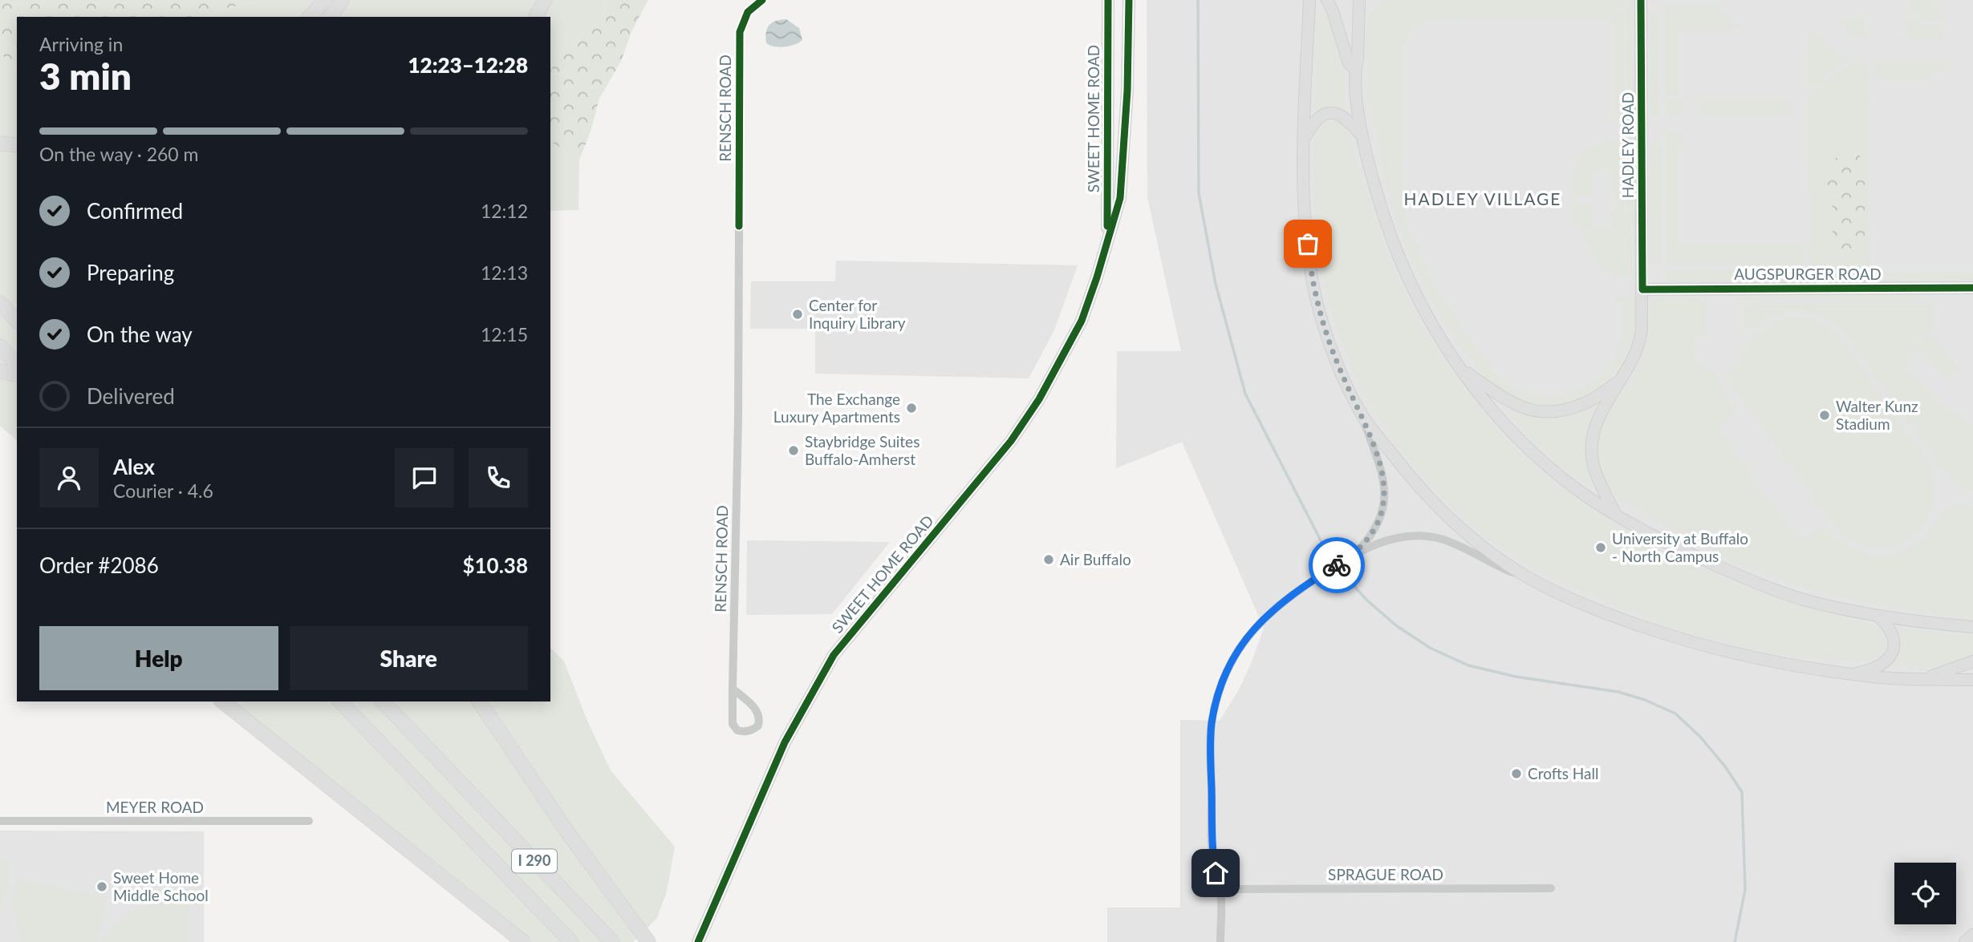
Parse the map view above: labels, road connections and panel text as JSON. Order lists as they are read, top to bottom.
{
  "streets": {
    "highway": ["I 290"],
    "main road": ["SWEET HOME ROAD", "HADLEY ROAD", "AUGSPURGER ROAD"],
    "street": ["RENSCH ROAD", "MEYER ROAD", "SPRAGUE ROAD"]
  },
  "crossings": [
    ["HADLEY ROAD", "AUGSPURGER ROAD"]
  ],
  "districts": ["HADLEY VILLAGE"],
  "places": [
    "Center for Inquiry Library",
    "The Exchange Luxury Apartments",
    "Walter Kunz Stadium",
    "Staybridge Suites Buffalo-Amherst",
    "University at Buffalo - North Campus",
    "Air Buffalo",
    "Crofts Hall",
    "Sweet Home Middle School"
  ],
  "page": {
    "heading": ["3 min", "Arriving in", "12:23–12:28"],
    "panel": [
      "Alex",
      "Courier · 4.6",
      "Order #2086",
      "$10.38"
    ],
    "bar": "On the way · 260 m",
    "list": [
      ["Confirmed", "12:12"],
      ["Preparing", "12:13"],
      ["On the way", "12:15"],
      "Delivered"
    ],
    "buttons": ["Help", "Share"]
  }
}
